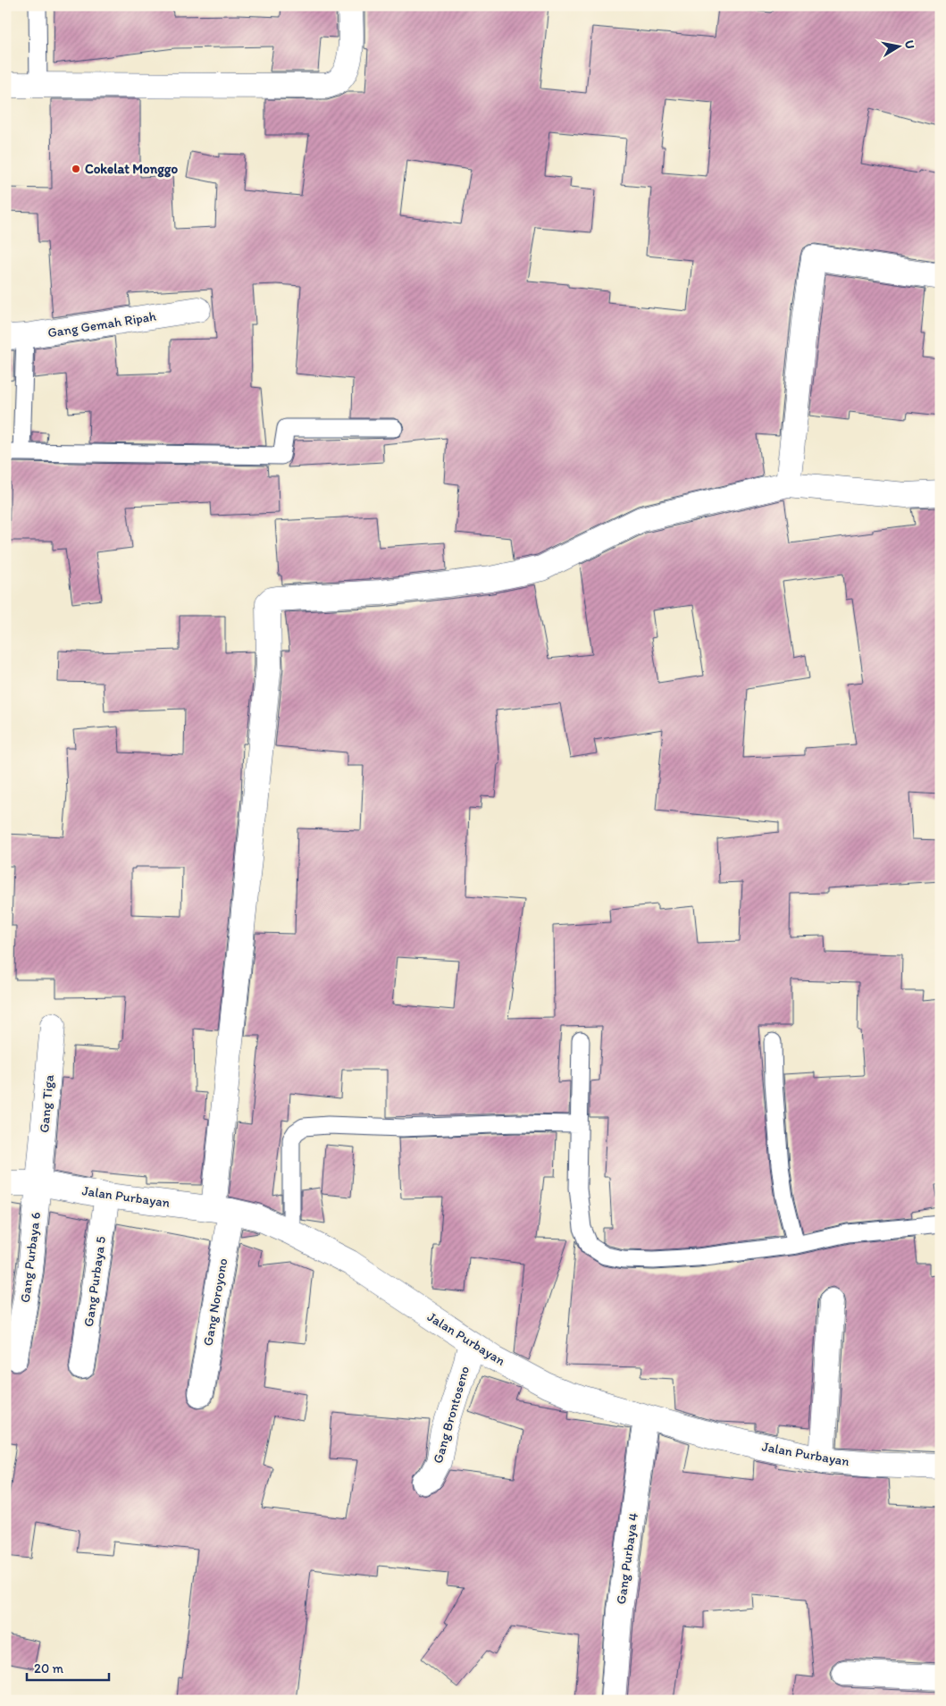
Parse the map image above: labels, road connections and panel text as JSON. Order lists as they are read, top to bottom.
{
  "streets": {
    "street": [
      "Gang Gemah Ripah",
      "Gang Tiga",
      "Jalan Purbayan",
      "Gang Purbaya 6",
      "Gang Purbaya 5",
      "Gang Noroyono",
      "Gang Brontoseno",
      "Gang Purbaya 4"
    ]
  },
  "crossings": [
    ["Gang Tiga", "Jalan Purbayan"],
    ["Gang Tiga", "Gang Purbaya 6"],
    ["Jalan Purbayan", "Gang Purbaya 6"],
    ["Jalan Purbayan", "Gang Purbaya 5"],
    ["Jalan Purbayan", "Gang Noroyono"],
    ["Jalan Purbayan", "Gang Brontoseno"],
    ["Jalan Purbayan", "Gang Purbaya 4"]
  ],
  "places": ["Cokelat Monggo"],
  "scale_bar": "20 m",
  "north": "right"
}
